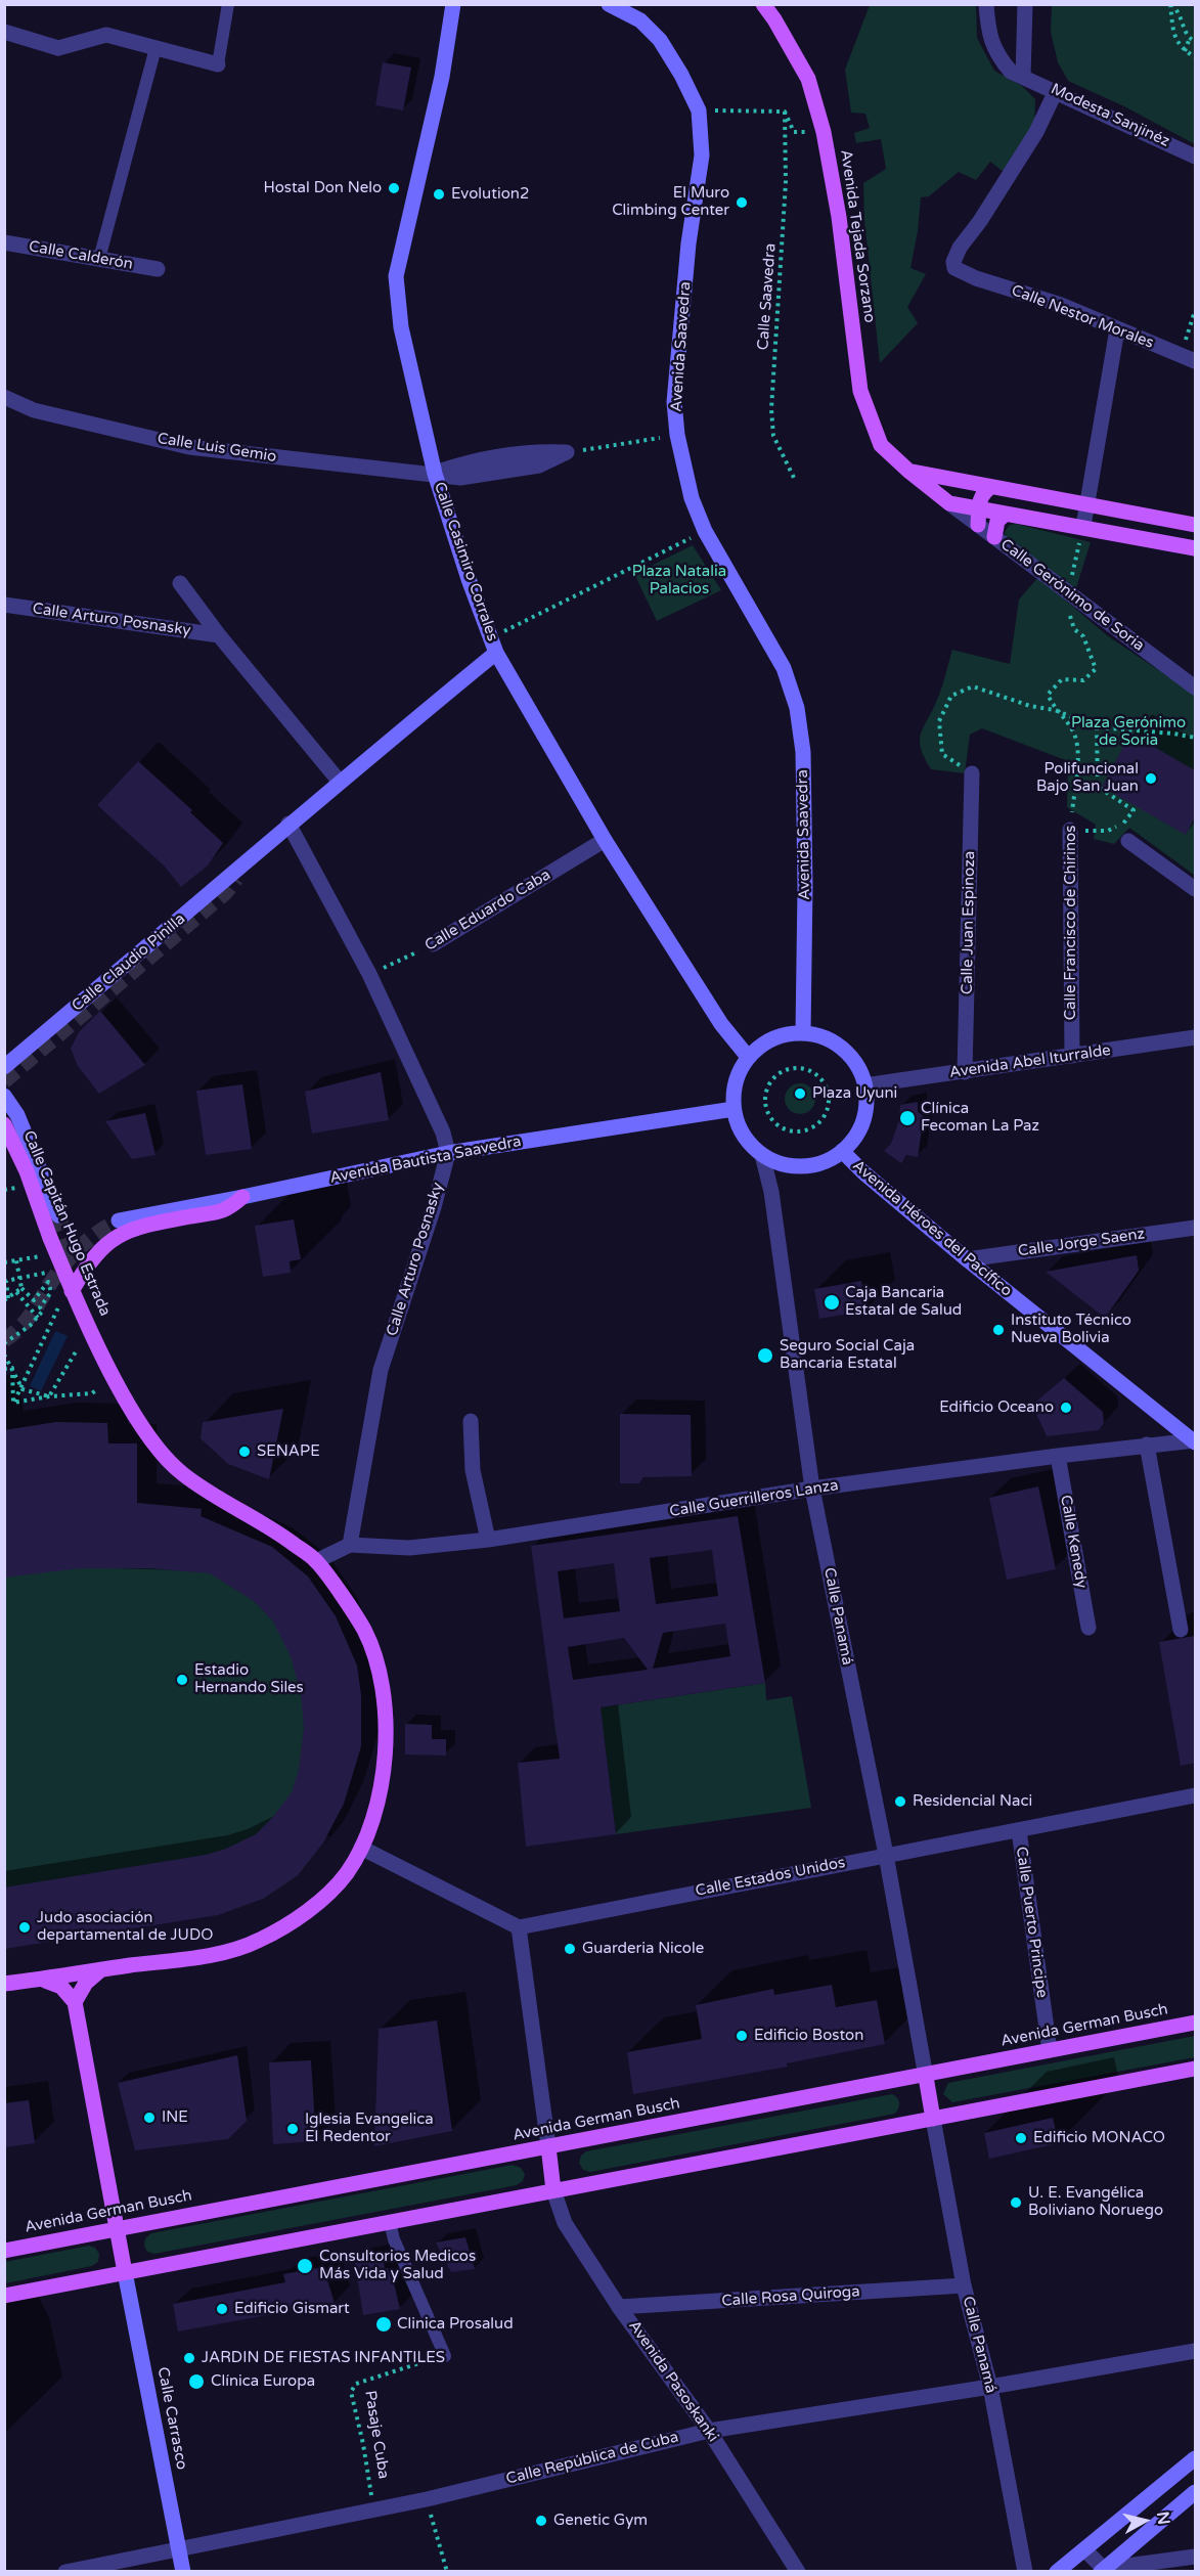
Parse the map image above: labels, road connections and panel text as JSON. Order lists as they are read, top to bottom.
{
  "streets": {
    "main road": [
      "Avenida Tejada Sorzano",
      "Avenida Saavedra",
      "Calle Casimiro Corrales",
      "Calle Claudio Pinilla",
      "Avenida Bautista Saavedra",
      "Calle Capitán Hugo Estrada",
      "Avenida Héroes del Pacífico",
      "Avenida German Busch",
      "Calle Carrasco"
    ],
    "street": [
      "Modesta Sanjinéz",
      "Calle Calderón",
      "Calle Nestor Morales",
      "Calle Luis Gemio",
      "Calle Gerónimo de Soria",
      "Calle Arturo Posnasky",
      "Calle Eduardo Caba",
      "Calle Juan Espinoza",
      "Calle Francisco de Chirinos",
      "Avenida Abel Iturralde",
      "Calle Jorge Saenz",
      "Calle Guerrilleros Lanza",
      "Calle Kenedy",
      "Calle Panamá",
      "Calle Estados Unidos",
      "Calle Puerto Principe",
      "Calle Rosa Quiroga",
      "Avenida Pasoskanki",
      "Calle República de Cuba"
    ],
    "path": ["Calle Saavedra", "Pasaje Cuba"]
  },
  "crossings": [
    ["Modesta Sanjinéz", "Calle Nestor Morales"],
    ["Avenida Tejada Sorzano", "Calle Gerónimo de Soria"],
    ["Calle Luis Gemio", "Calle Casimiro Corrales"],
    ["Calle Casimiro Corrales", "Calle Eduardo Caba"],
    ["Calle Casimiro Corrales", "Calle Claudio Pinilla"],
    ["Calle Arturo Posnasky", "Calle Claudio Pinilla"],
    ["Calle Arturo Posnasky", "Avenida Bautista Saavedra"],
    ["Calle Arturo Posnasky", "Calle Guerrilleros Lanza"],
    ["Calle Juan Espinoza", "Avenida Abel Iturralde"],
    ["Calle Francisco de Chirinos", "Avenida Abel Iturralde"],
    ["Calle Capitán Hugo Estrada", "Calle Guerrilleros Lanza"],
    ["Avenida Héroes del Pacífico", "Calle Jorge Saenz"],
    ["Avenida Héroes del Pacífico", "Calle Guerrilleros Lanza"],
    ["Calle Guerrilleros Lanza", "Calle Kenedy"],
    ["Calle Guerrilleros Lanza", "Calle Panamá"],
    ["Calle Panamá", "Calle Estados Unidos"],
    ["Calle Panamá", "Avenida German Busch"],
    ["Calle Panamá", "Calle Rosa Quiroga"],
    ["Calle Panamá", "Calle República de Cuba"],
    ["Calle Estados Unidos", "Calle Puerto Principe"],
    ["Calle Puerto Principe", "Avenida German Busch"],
    ["Calle Rosa Quiroga", "Avenida Pasoskanki"],
    ["Avenida Pasoskanki", "Calle República de Cuba"],
    ["Calle Carrasco", "Calle República de Cuba"],
    ["Pasaje Cuba", "Calle República de Cuba"]
  ],
  "parks": ["Plaza Natalia Palacios", "Plaza Gerónimo de Soria"],
  "places": [
    "Hostal Don Nelo",
    "Evolution2",
    "El Muro Climbing Center",
    "Polifuncional Bajo San Juan",
    "Plaza Uyuni",
    "Clínica Fecoman La Paz",
    "Caja Bancaria Estatal de Salud",
    "Instituto Técnico Nueva Bolivia",
    "Seguro Social Caja Bancaria Estatal",
    "Edificio Oceano",
    "SENAPE",
    "Estadio Hernando Siles",
    "Residencial Naci",
    "Judo asociación departamental de JUDO",
    "Guarderia Nicole",
    "Edificio Boston",
    "INE",
    "Iglesia Evangelica El Redentor",
    "Edificio MONACO",
    "U. E. Evangélica Boliviano Noruego",
    "Consultorios Medicos Más Vida y Salud",
    "Edificio Gismart",
    "Clinica Prosalud",
    "JARDIN DE FIESTAS INFANTILES",
    "Clínica Europa",
    "Genetic Gym"
  ],
  "north": "right"
}
